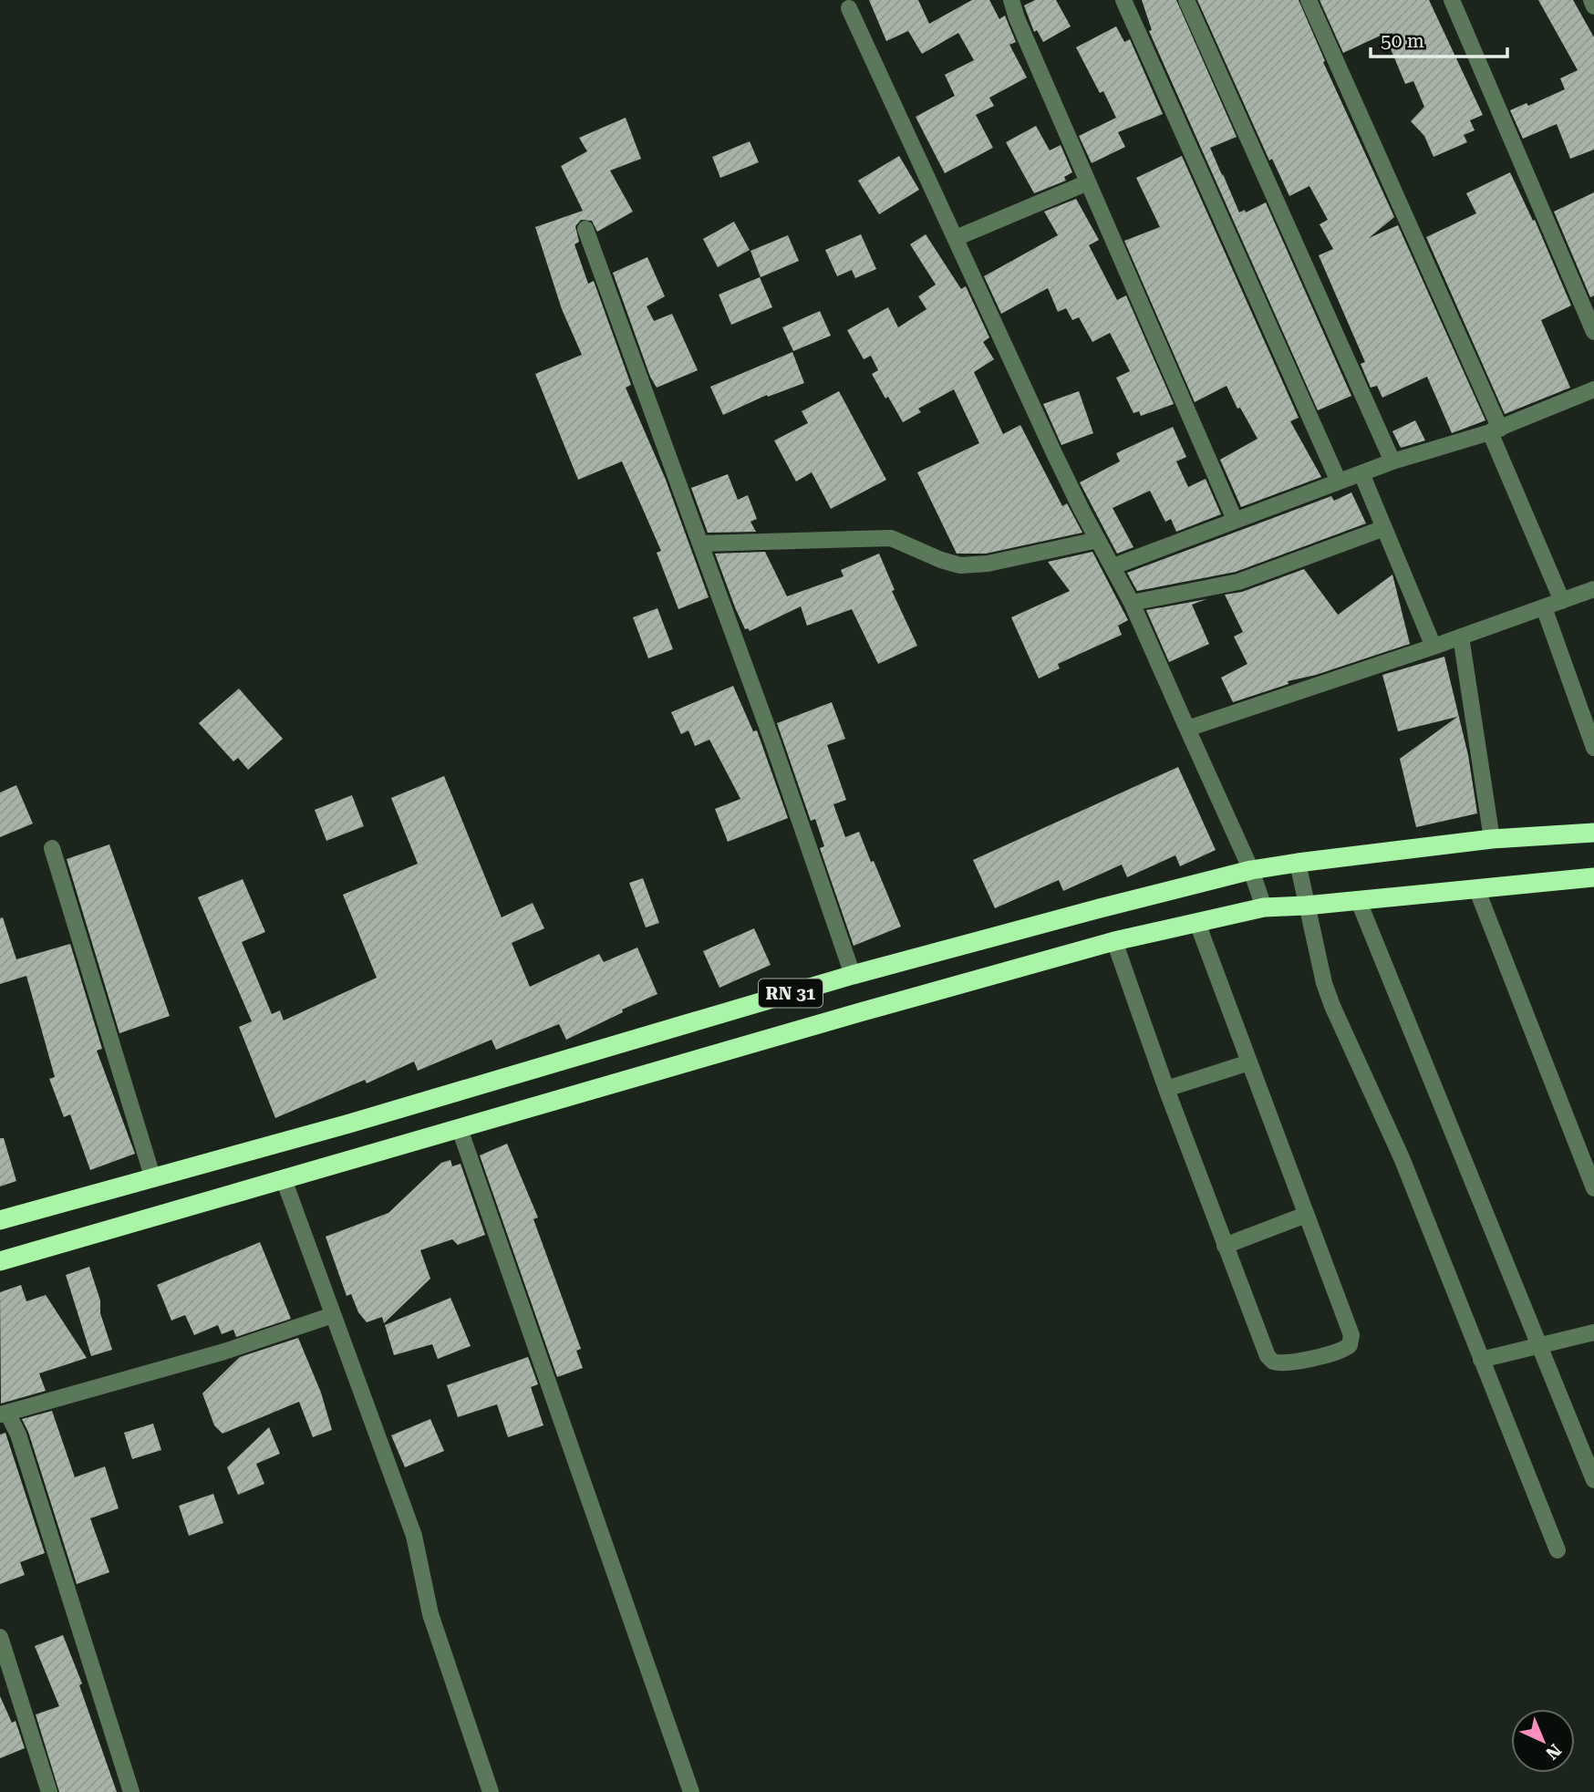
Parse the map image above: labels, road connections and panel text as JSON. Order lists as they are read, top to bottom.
{
  "streets": {
    "highway": ["RN 31"]
  },
  "scale_bar": "50 m",
  "north": "bottom right"
}
